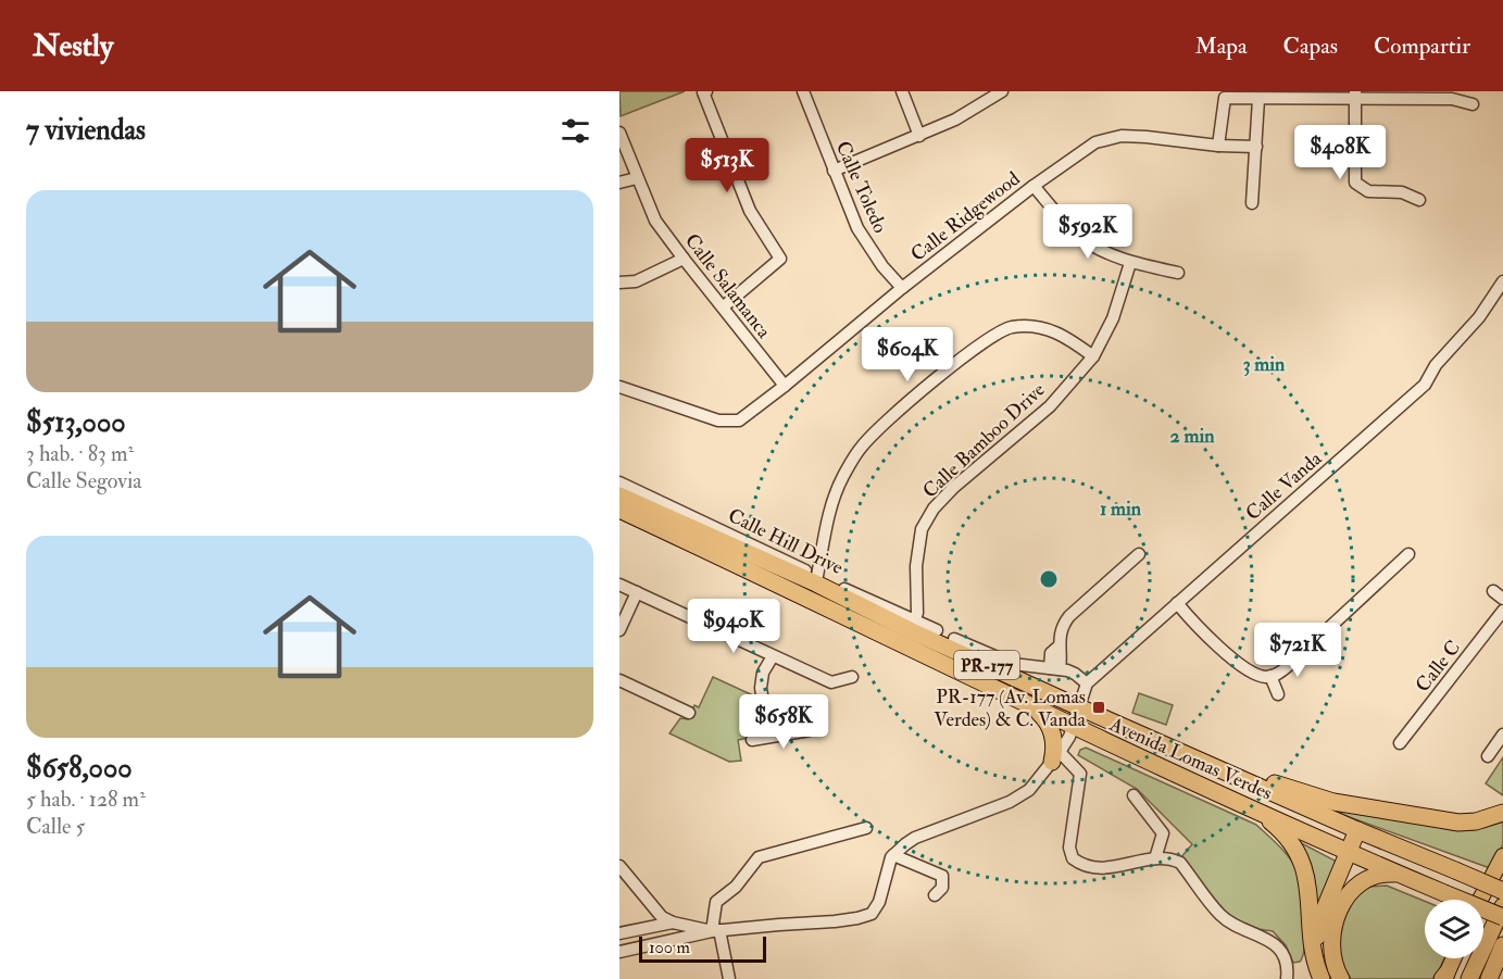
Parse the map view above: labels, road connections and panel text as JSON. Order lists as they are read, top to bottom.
{
  "streets": {
    "highway": ["PR-177", "Avenida Lomas Verdes"],
    "street": [
      "Calle Toledo",
      "Calle Ridgewood",
      "Calle Salamanca",
      "Calle Bamboo Drive",
      "Calle Vanda",
      "Calle Hill Drive",
      "Calle C"
    ]
  },
  "crossings": [
    ["Calle Toledo", "Calle Ridgewood"],
    ["Calle Ridgewood", "Calle Salamanca"],
    ["Calle Bamboo Drive", "Calle Hill Drive"]
  ],
  "places": {
    "transit": ["PR-177 (Av. Lomas Verdes) & C. Vanda"]
  },
  "scale_bar": "100 m",
  "page": {
    "header": "Nestly",
    "nav": ["Mapa", "Capas", "Compartir"],
    "heading": "7 viviendas",
    "price": [
      "$408K",
      "$513K",
      "$592K",
      "$604K",
      "$940K",
      "$721K",
      "$658K"
    ],
    "list": [
      {
        "name": "$513,000",
        "note": "3 hab. · 83 m² · Calle Segovia"
      },
      {
        "name": "$658,000",
        "note": "5 hab. · 128 m² · Calle 5"
      }
    ],
    "scale": "100 m"
  },
  "rings": ["3 min", "2 min", "1 min"]
}
